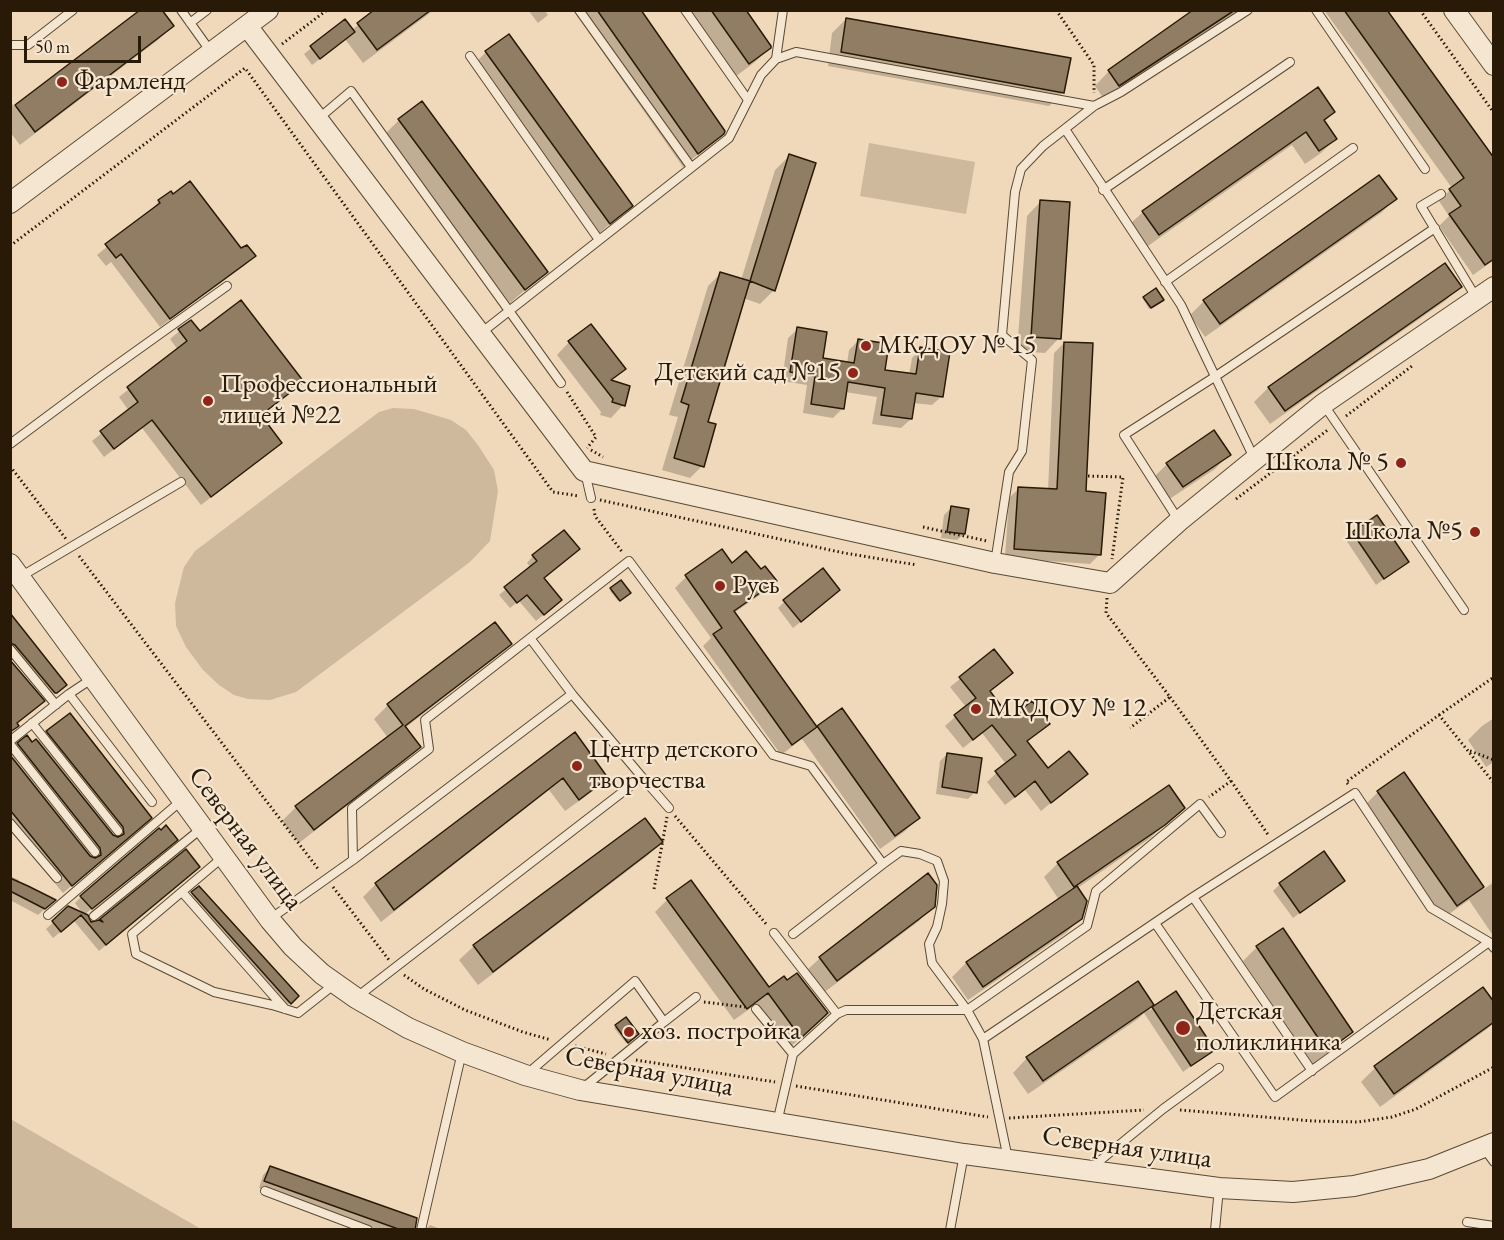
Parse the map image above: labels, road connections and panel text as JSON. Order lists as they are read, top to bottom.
{
  "streets": {
    "street": ["Северная улица"]
  },
  "places": [
    "Фармленд",
    "МКДОУ № 15",
    "Детский сад №15",
    "Профессиональный лицей №22",
    "Школа № 5",
    "Школа №5",
    "Русь",
    "МКДОУ № 12",
    "Центр детского творчества",
    "Детская поликлиника",
    "хоз. постройка"
  ],
  "scale_bar": "50 m"
}
